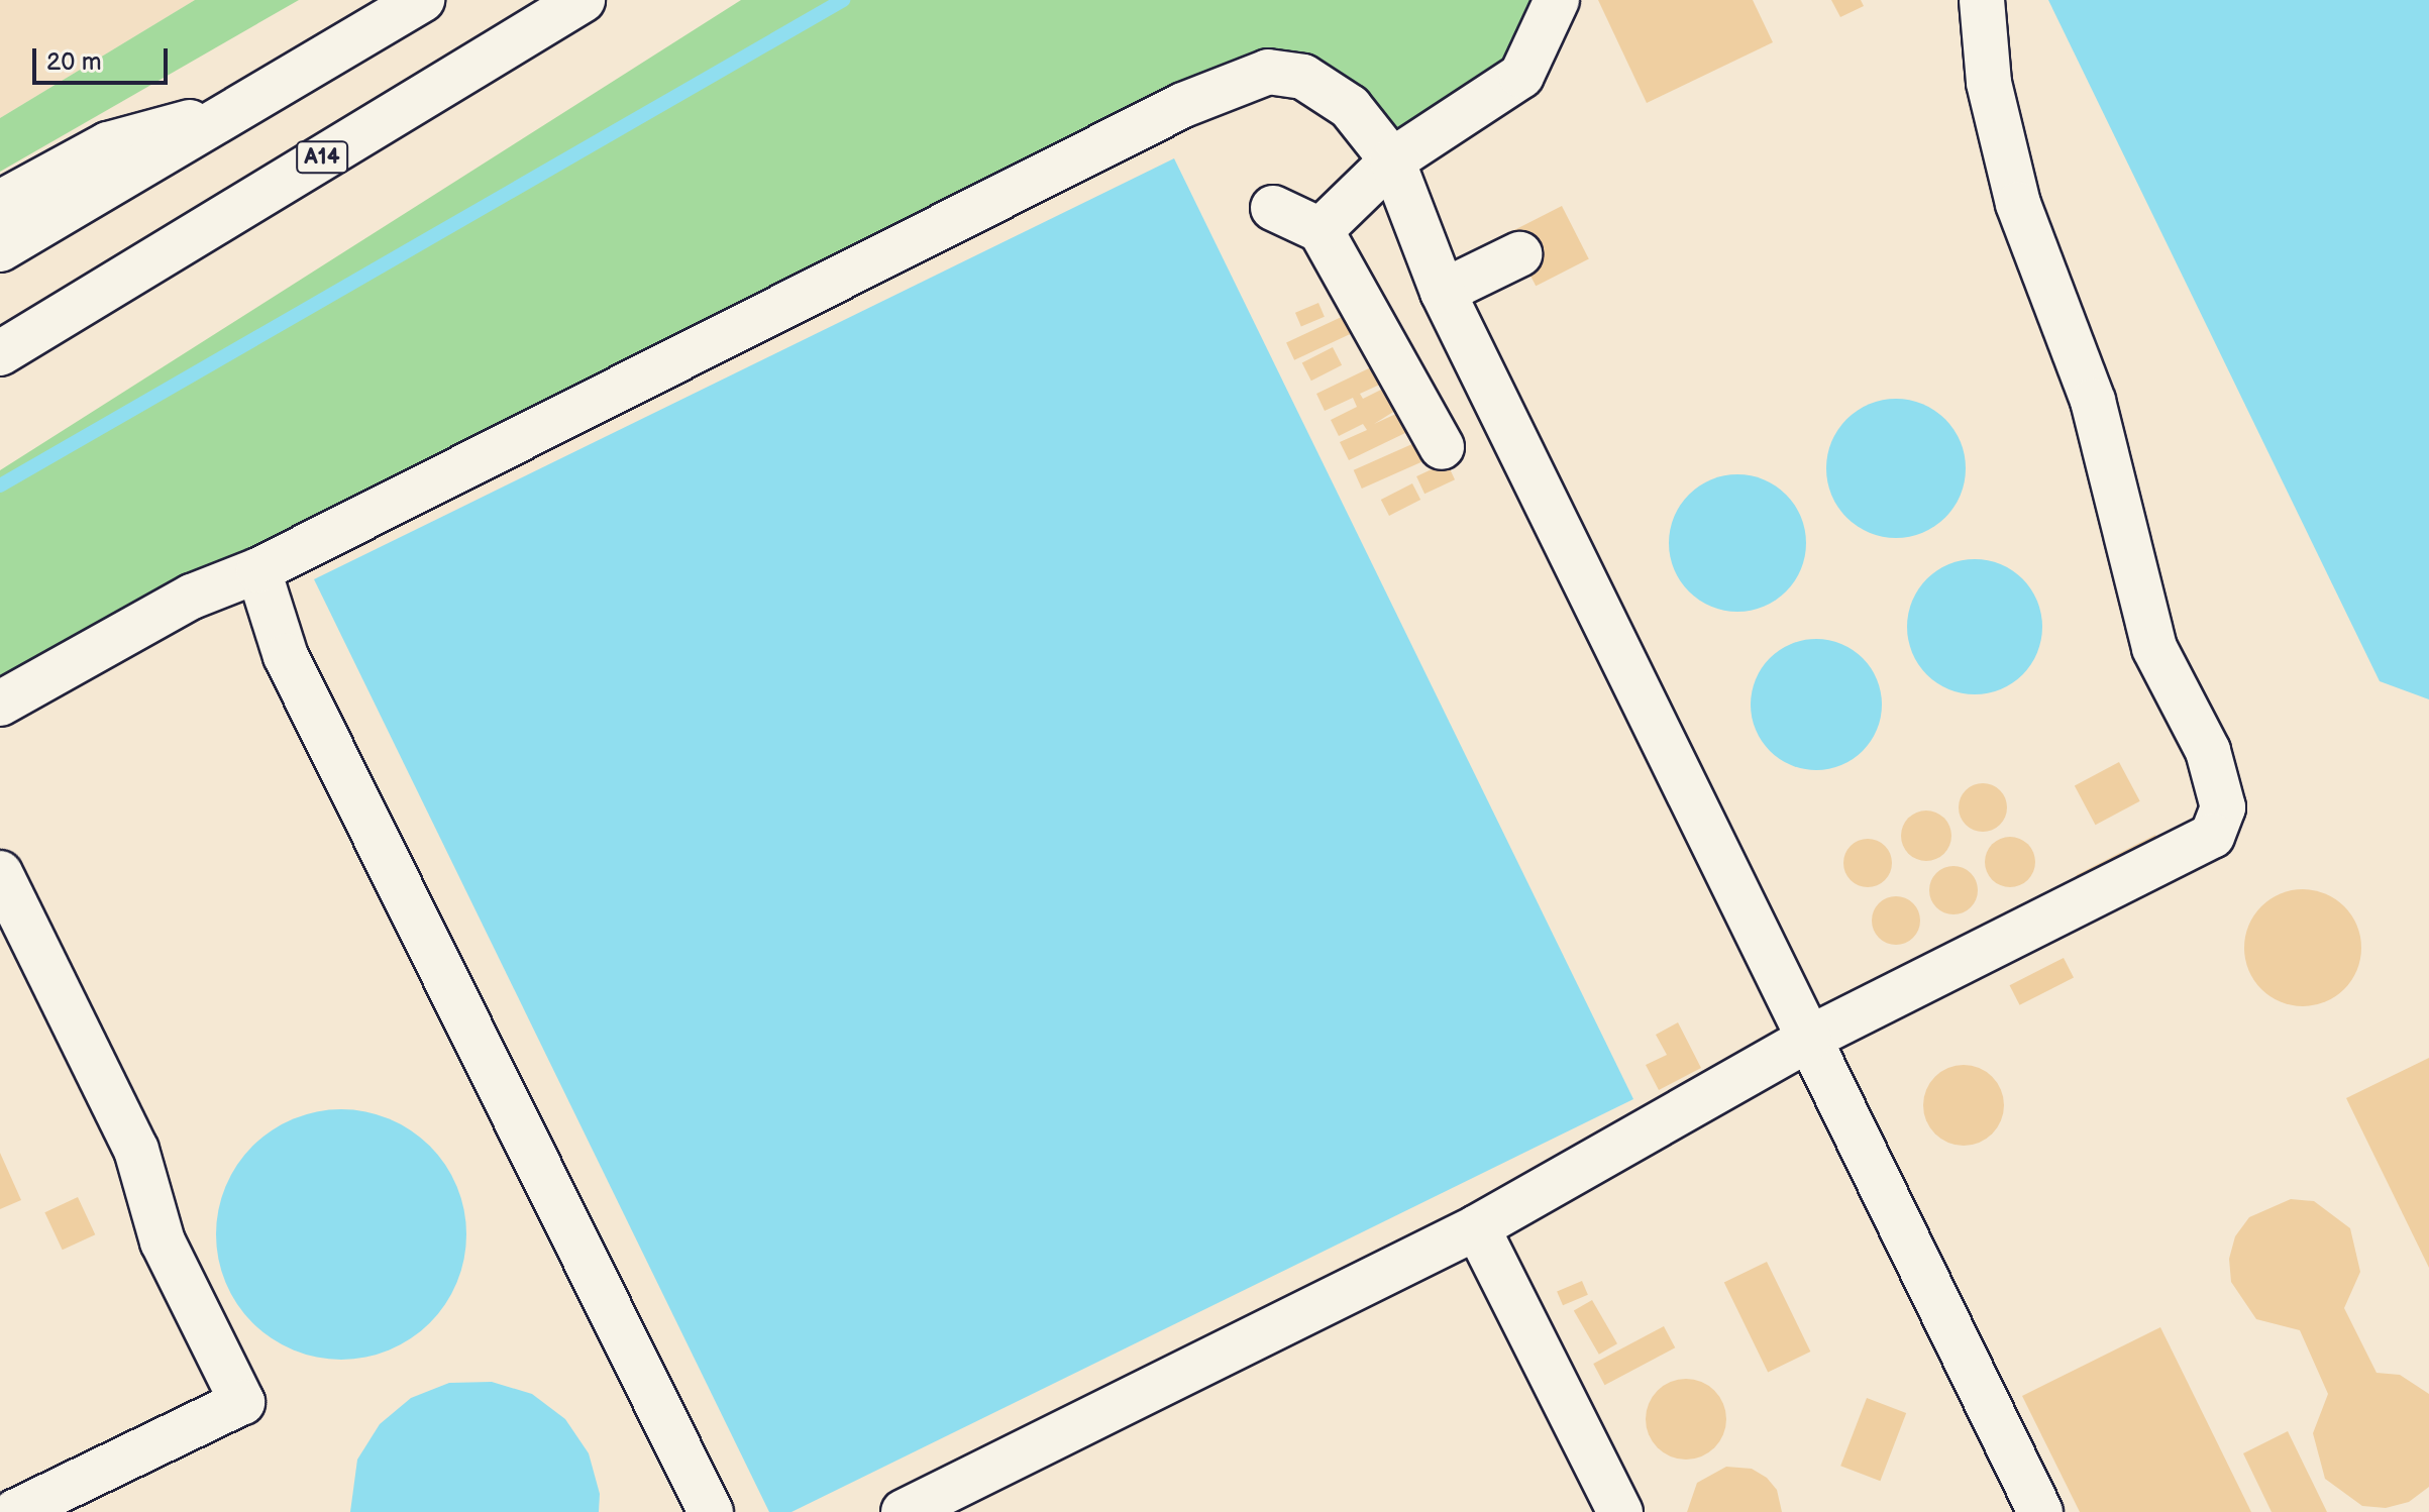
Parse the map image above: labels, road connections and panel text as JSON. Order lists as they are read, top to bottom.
{
  "streets": {
    "main road": ["A14"]
  },
  "scale_bar": "20 m"
}
